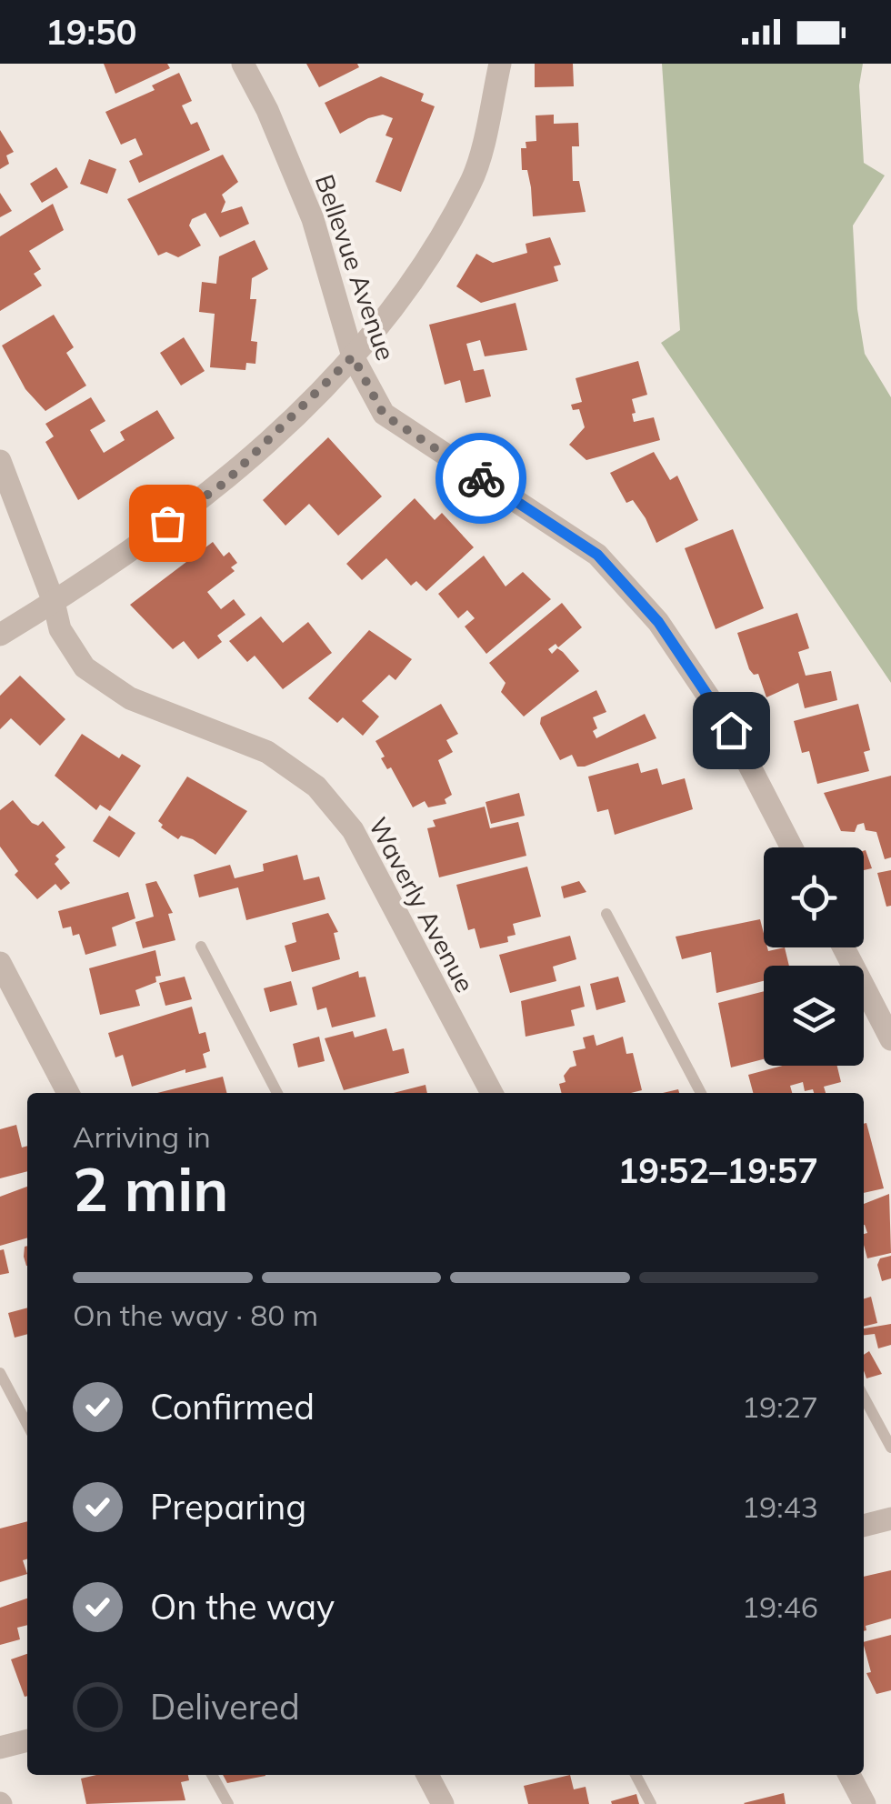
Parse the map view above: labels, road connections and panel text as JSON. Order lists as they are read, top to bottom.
{
  "streets": {
    "street": ["Bellevue Avenue", "Waverly Avenue"]
  },
  "page": {
    "status": "19:50",
    "heading": ["2 min", "Arriving in", "19:52–19:57"],
    "bar": "On the way · 80 m",
    "list": [
      ["Confirmed", "19:27"],
      ["Preparing", "19:43"],
      ["On the way", "19:46"],
      "Delivered"
    ]
  }
}
